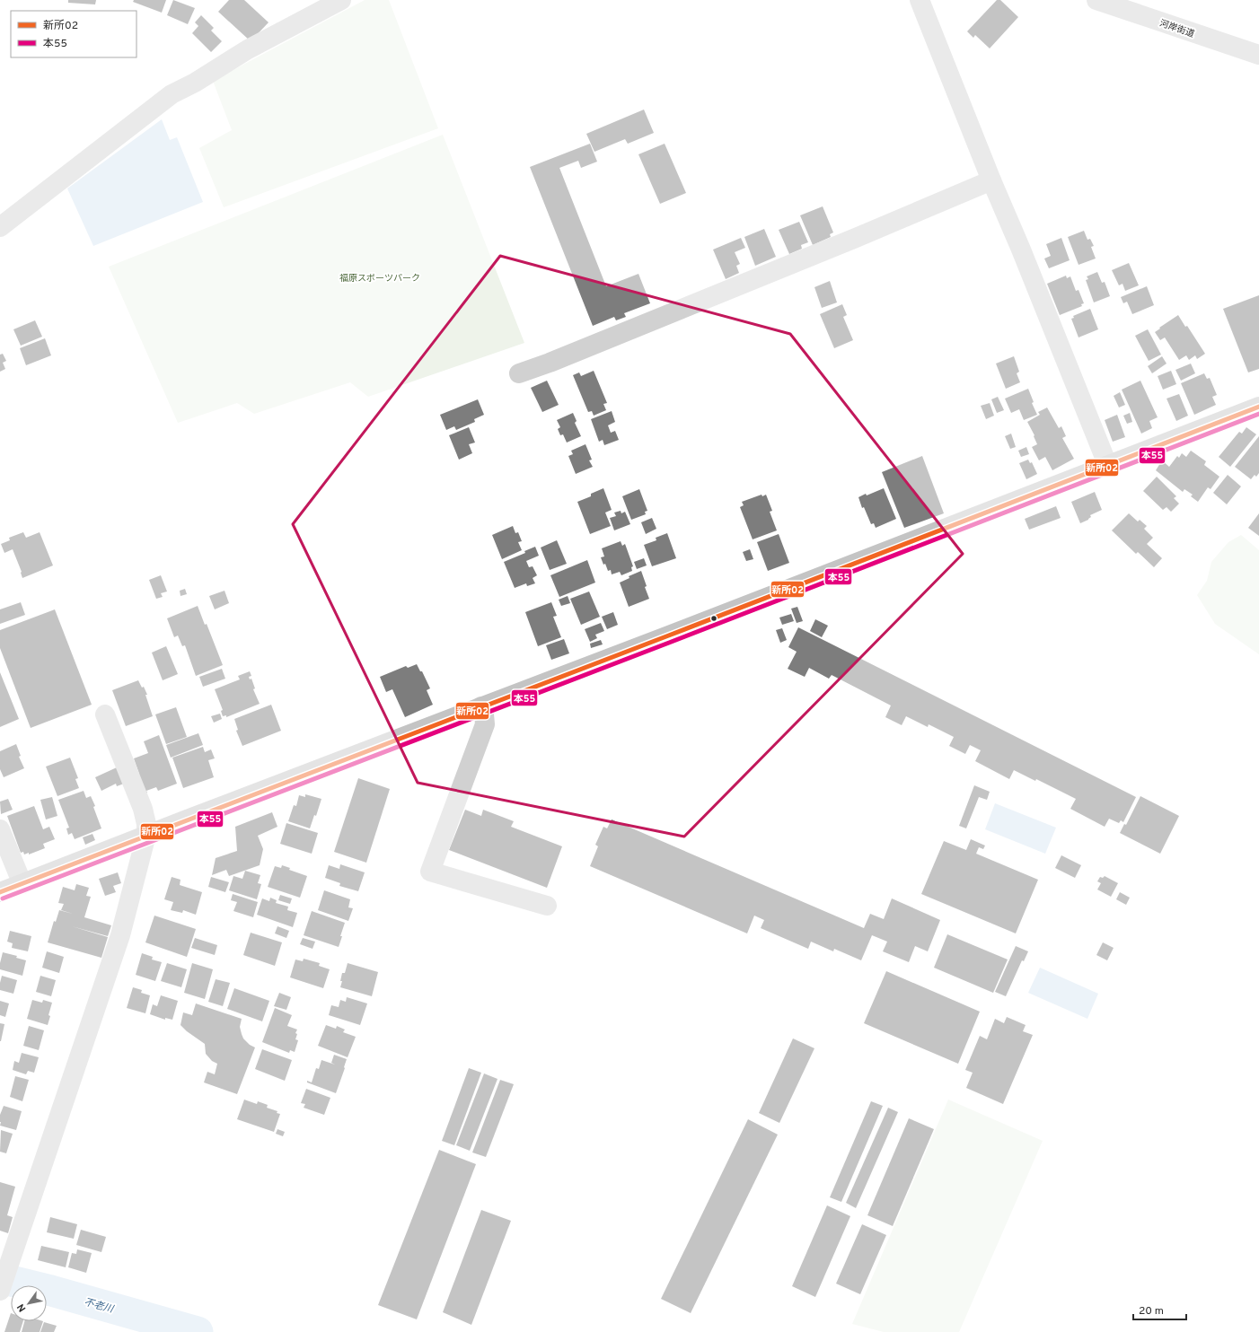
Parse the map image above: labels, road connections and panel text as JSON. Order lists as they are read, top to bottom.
{
  "streets": {
    "street": ["河岸街道"]
  },
  "water": ["不老川"],
  "parks": ["福原スポーツパーク"],
  "lines": ["transit line 新所02", "transit line 本55"],
  "legend": ["新所02", "本55"],
  "scale_bar": "20 m",
  "north": "bottom left"
}
